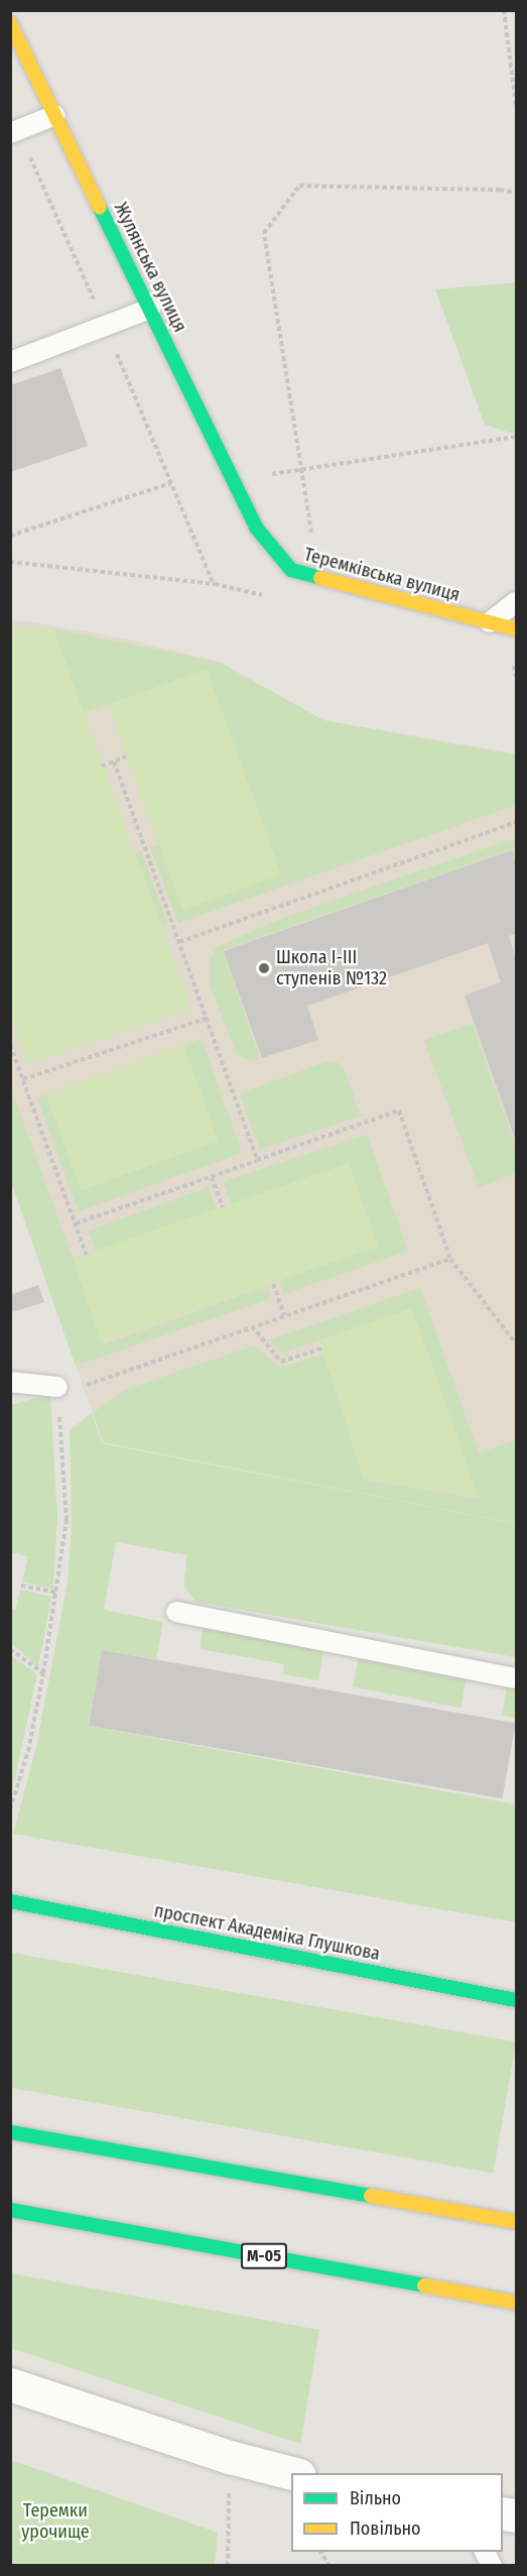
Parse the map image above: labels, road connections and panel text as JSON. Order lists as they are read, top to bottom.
{
  "streets": {
    "main road": [
      "Жулянська вулиця",
      "Теремківська вулиця",
      "проспект Академіка Глушкова",
      "М-05"
    ]
  },
  "crossings": [
    ["Жулянська вулиця", "Теремківська вулиця"]
  ],
  "parks": ["Теремки урочище"],
  "places": ["Школа І-ІІІ ступенів №132"],
  "legend": ["Вільно", "Повільно"]
}
